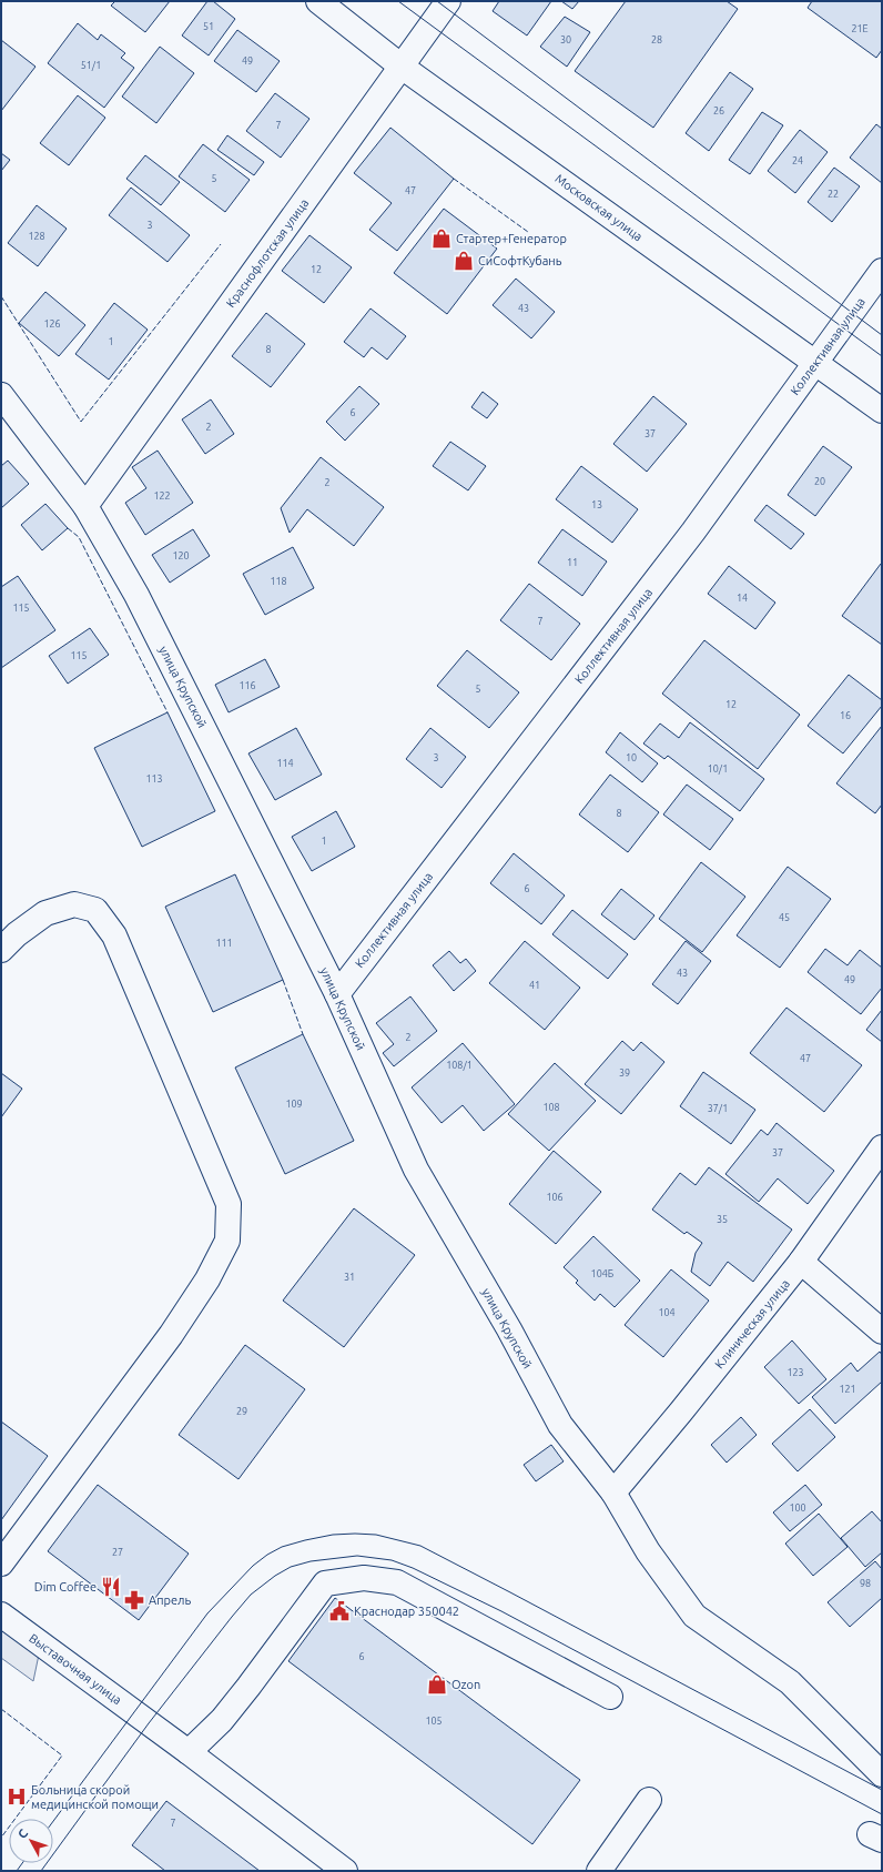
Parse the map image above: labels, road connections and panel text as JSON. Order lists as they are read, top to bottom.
{
  "streets": {
    "street": [
      "Московская улица",
      "Краснофлотская улица",
      "Коллективная улица",
      "улица Крупской",
      "Клиническая улица",
      "Выставочная улица"
    ]
  },
  "crossings": [
    ["Московская улица", "Краснофлотская улица"],
    ["Московская улица", "Коллективная улица"],
    ["Краснофлотская улица", "улица Крупской"],
    ["Коллективная улица", "улица Крупской"],
    ["улица Крупской", "Клиническая улица"]
  ],
  "places": {
    "shop": ["Стартер+Генератор", "СиСофтКубань", "Ozon"],
    "restaurant": ["Dim Coffee"],
    "pharmacy": ["Апрель"],
    "public building": ["Краснодар 350042"],
    "hospital": ["Больница скорой медицинской помощи"]
  },
  "house_numbers": [
    "51",
    "21Е",
    "30",
    "28",
    "49",
    "51/1",
    "26",
    "7",
    "24",
    "5",
    "47",
    "22",
    "3",
    "128",
    "12",
    "43",
    "126",
    "1",
    "8",
    "6",
    "2",
    "37",
    "20",
    "2",
    "122",
    "13",
    "120",
    "11",
    "118",
    "14",
    "115",
    "7",
    "115",
    "116",
    "5",
    "12",
    "16",
    "3",
    "10",
    "114",
    "10/1",
    "113",
    "8",
    "1",
    "6",
    "45",
    "111",
    "43",
    "49",
    "41",
    "2",
    "47",
    "108/1",
    "39",
    "109",
    "108",
    "37/1",
    "37",
    "106",
    "35",
    "104Б",
    "31",
    "104",
    "123",
    "121",
    "29",
    "100",
    "27",
    "98",
    "6",
    "105",
    "7"
  ],
  "north": "top left"
}
